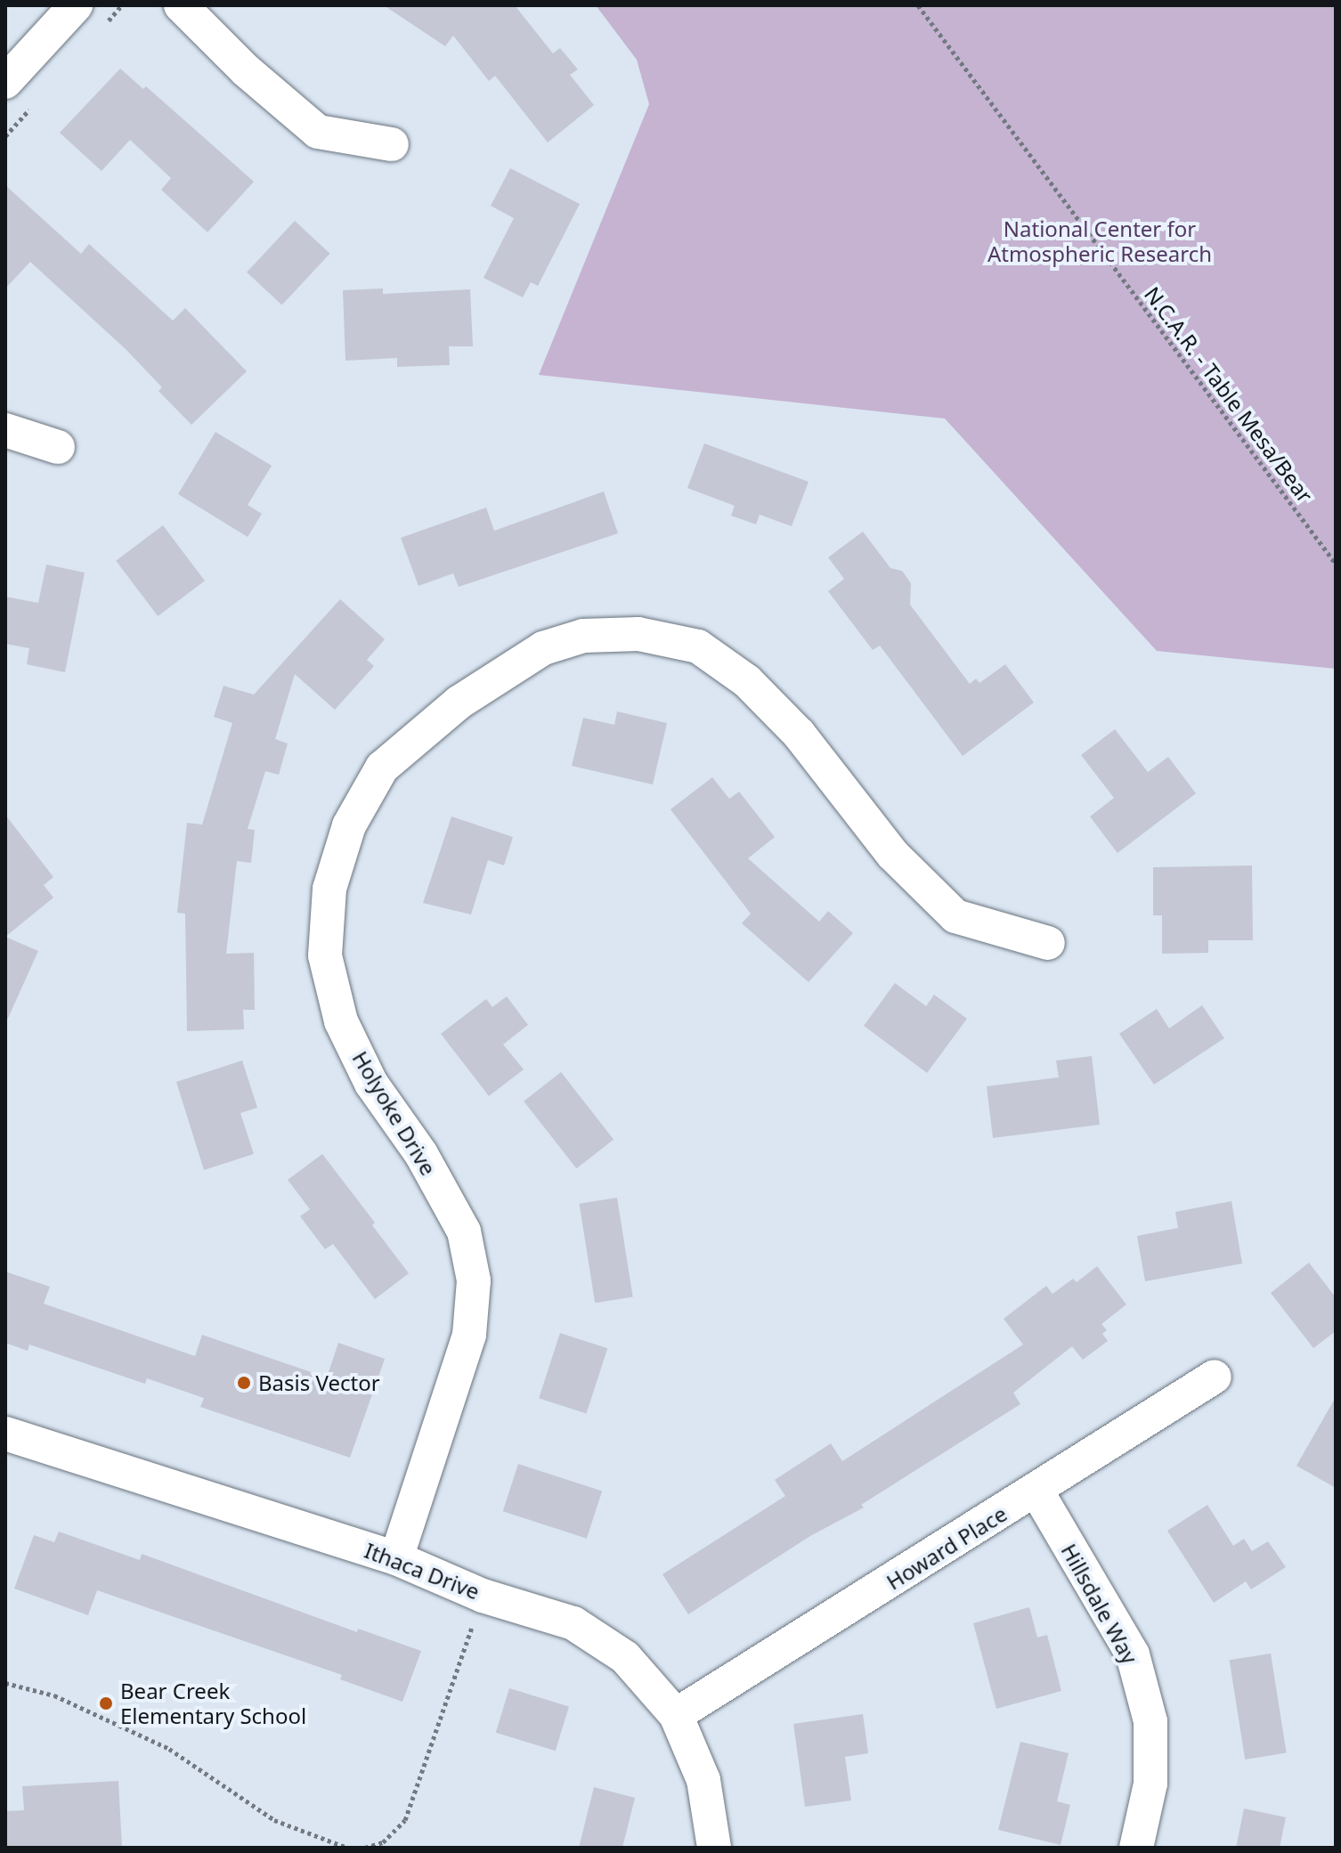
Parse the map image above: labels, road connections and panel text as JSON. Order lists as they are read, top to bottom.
{
  "streets": {
    "street": [
      "Holyoke Drive",
      "Howard Place",
      "Ithaca Drive",
      "Hillsdale Way"
    ],
    "path": ["N.C.A.R. - Table Mesa/Bear"]
  },
  "crossings": [
    ["Holyoke Drive", "Ithaca Drive"],
    ["Howard Place", "Ithaca Drive"],
    ["Howard Place", "Hillsdale Way"]
  ],
  "parks": ["National Center for Atmospheric Research"],
  "places": ["Basis Vector", "Bear Creek Elementary School"]
}
